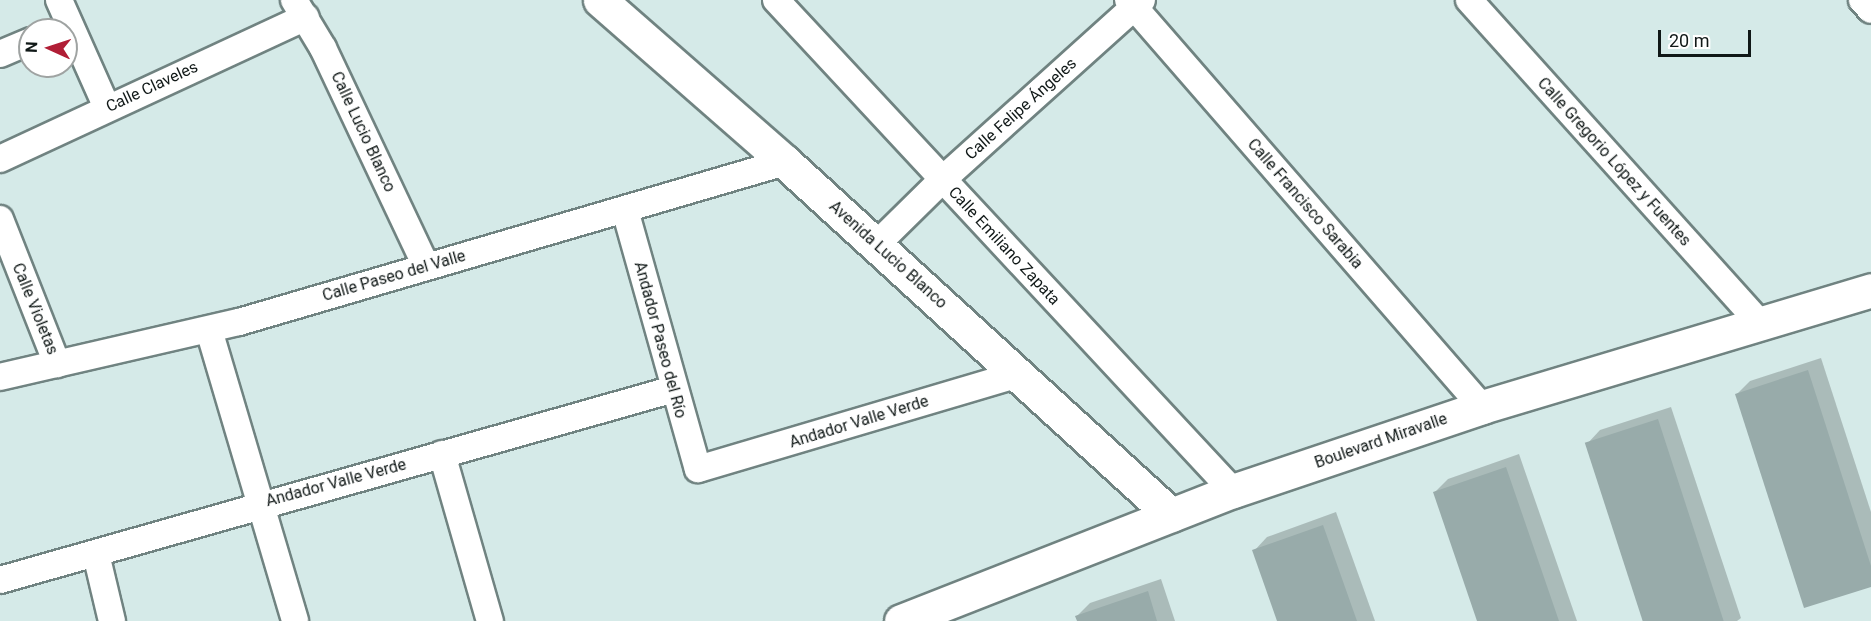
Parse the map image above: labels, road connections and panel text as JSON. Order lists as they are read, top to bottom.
{
  "streets": {
    "street": [
      "Calle Claveles",
      "Calle Felipe Ángeles",
      "Calle Lucio Blanco",
      "Calle Gregorio López y Fuentes",
      "Calle Francisco Sarabia",
      "Calle Emiliano Zapata",
      "Avenida Lucio Blanco",
      "Calle Paseo del Valle",
      "Calle Violetas",
      "Andador Paseo del Río",
      "Andador Valle Verde",
      "Boulevard Miravalle"
    ]
  },
  "crossings": [
    ["Calle Claveles", "Calle Lucio Blanco"],
    ["Calle Felipe Ángeles", "Calle Francisco Sarabia"],
    ["Calle Felipe Ángeles", "Calle Emiliano Zapata"],
    ["Calle Felipe Ángeles", "Avenida Lucio Blanco"],
    ["Calle Lucio Blanco", "Calle Paseo del Valle"],
    ["Calle Gregorio López y Fuentes", "Boulevard Miravalle"],
    ["Calle Francisco Sarabia", "Boulevard Miravalle"],
    ["Calle Emiliano Zapata", "Boulevard Miravalle"],
    ["Avenida Lucio Blanco", "Calle Paseo del Valle"],
    ["Avenida Lucio Blanco", "Andador Valle Verde"],
    ["Avenida Lucio Blanco", "Boulevard Miravalle"],
    ["Calle Paseo del Valle", "Calle Violetas"],
    ["Calle Paseo del Valle", "Andador Paseo del Río"],
    ["Andador Paseo del Río", "Andador Valle Verde"]
  ],
  "scale_bar": "20 m",
  "north": "left"
}
